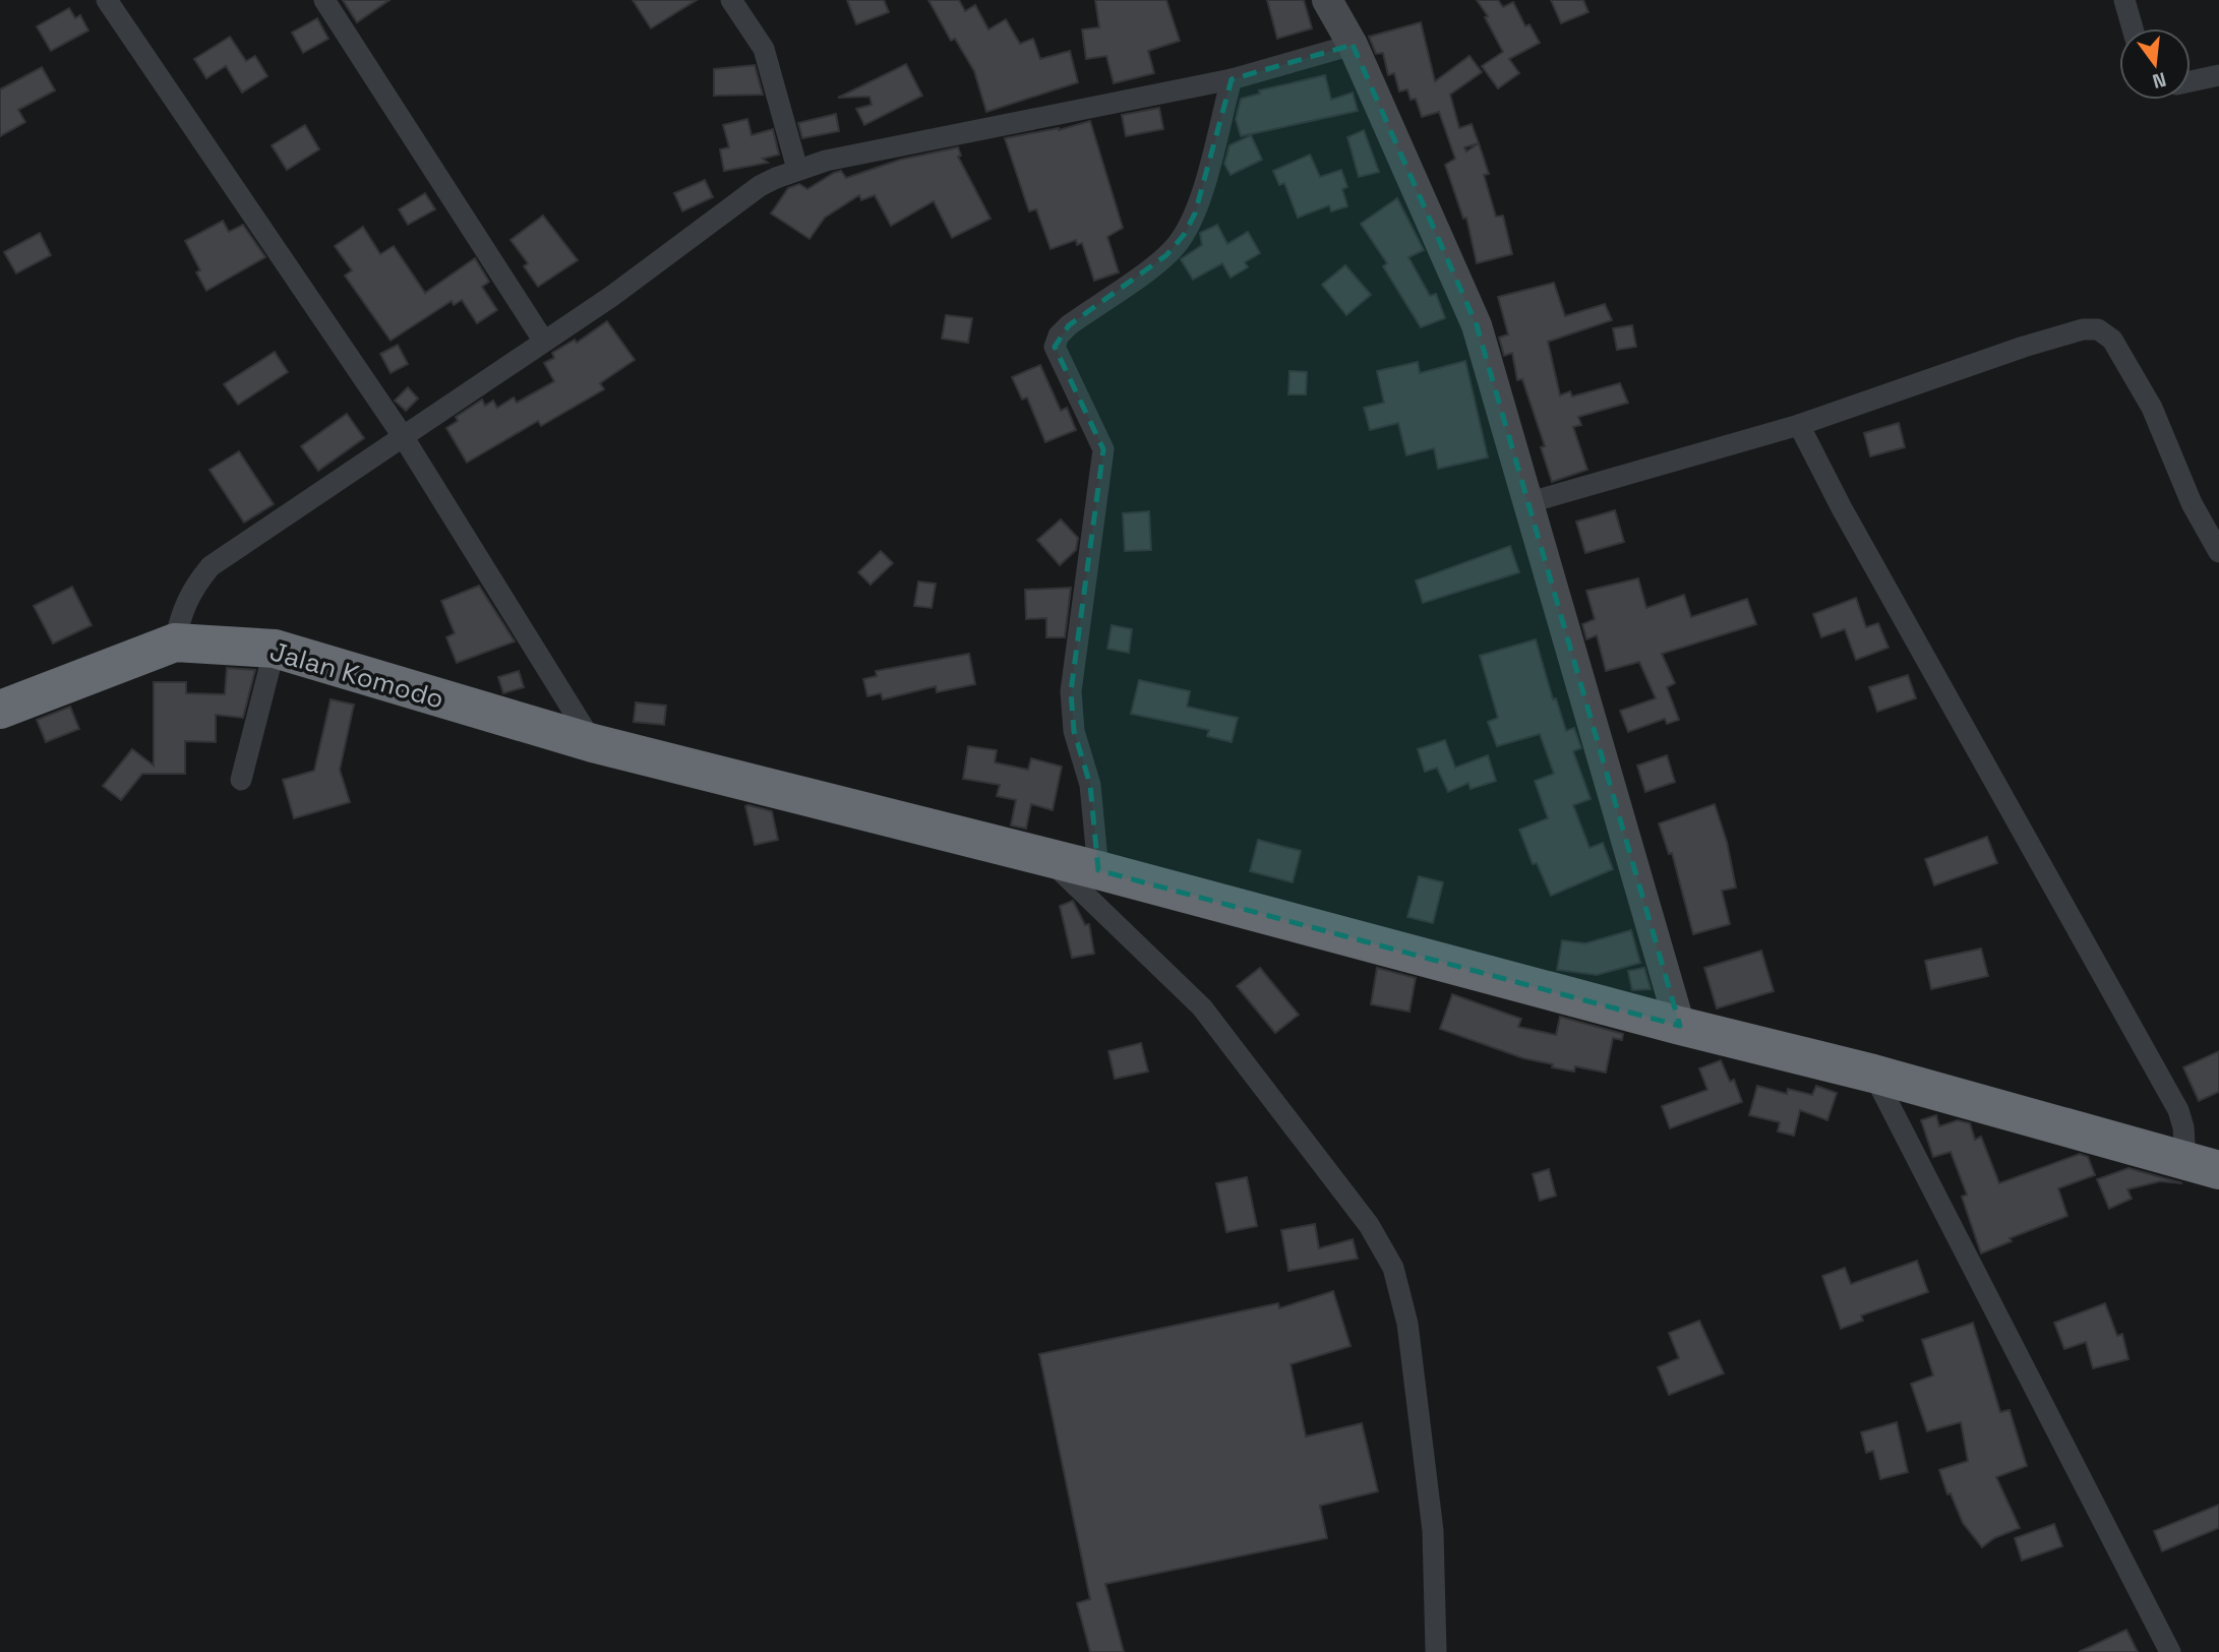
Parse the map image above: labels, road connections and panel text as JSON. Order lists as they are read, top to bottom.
{
  "streets": {
    "highway": ["Jalan Komodo"]
  },
  "north": "bottom"
}
